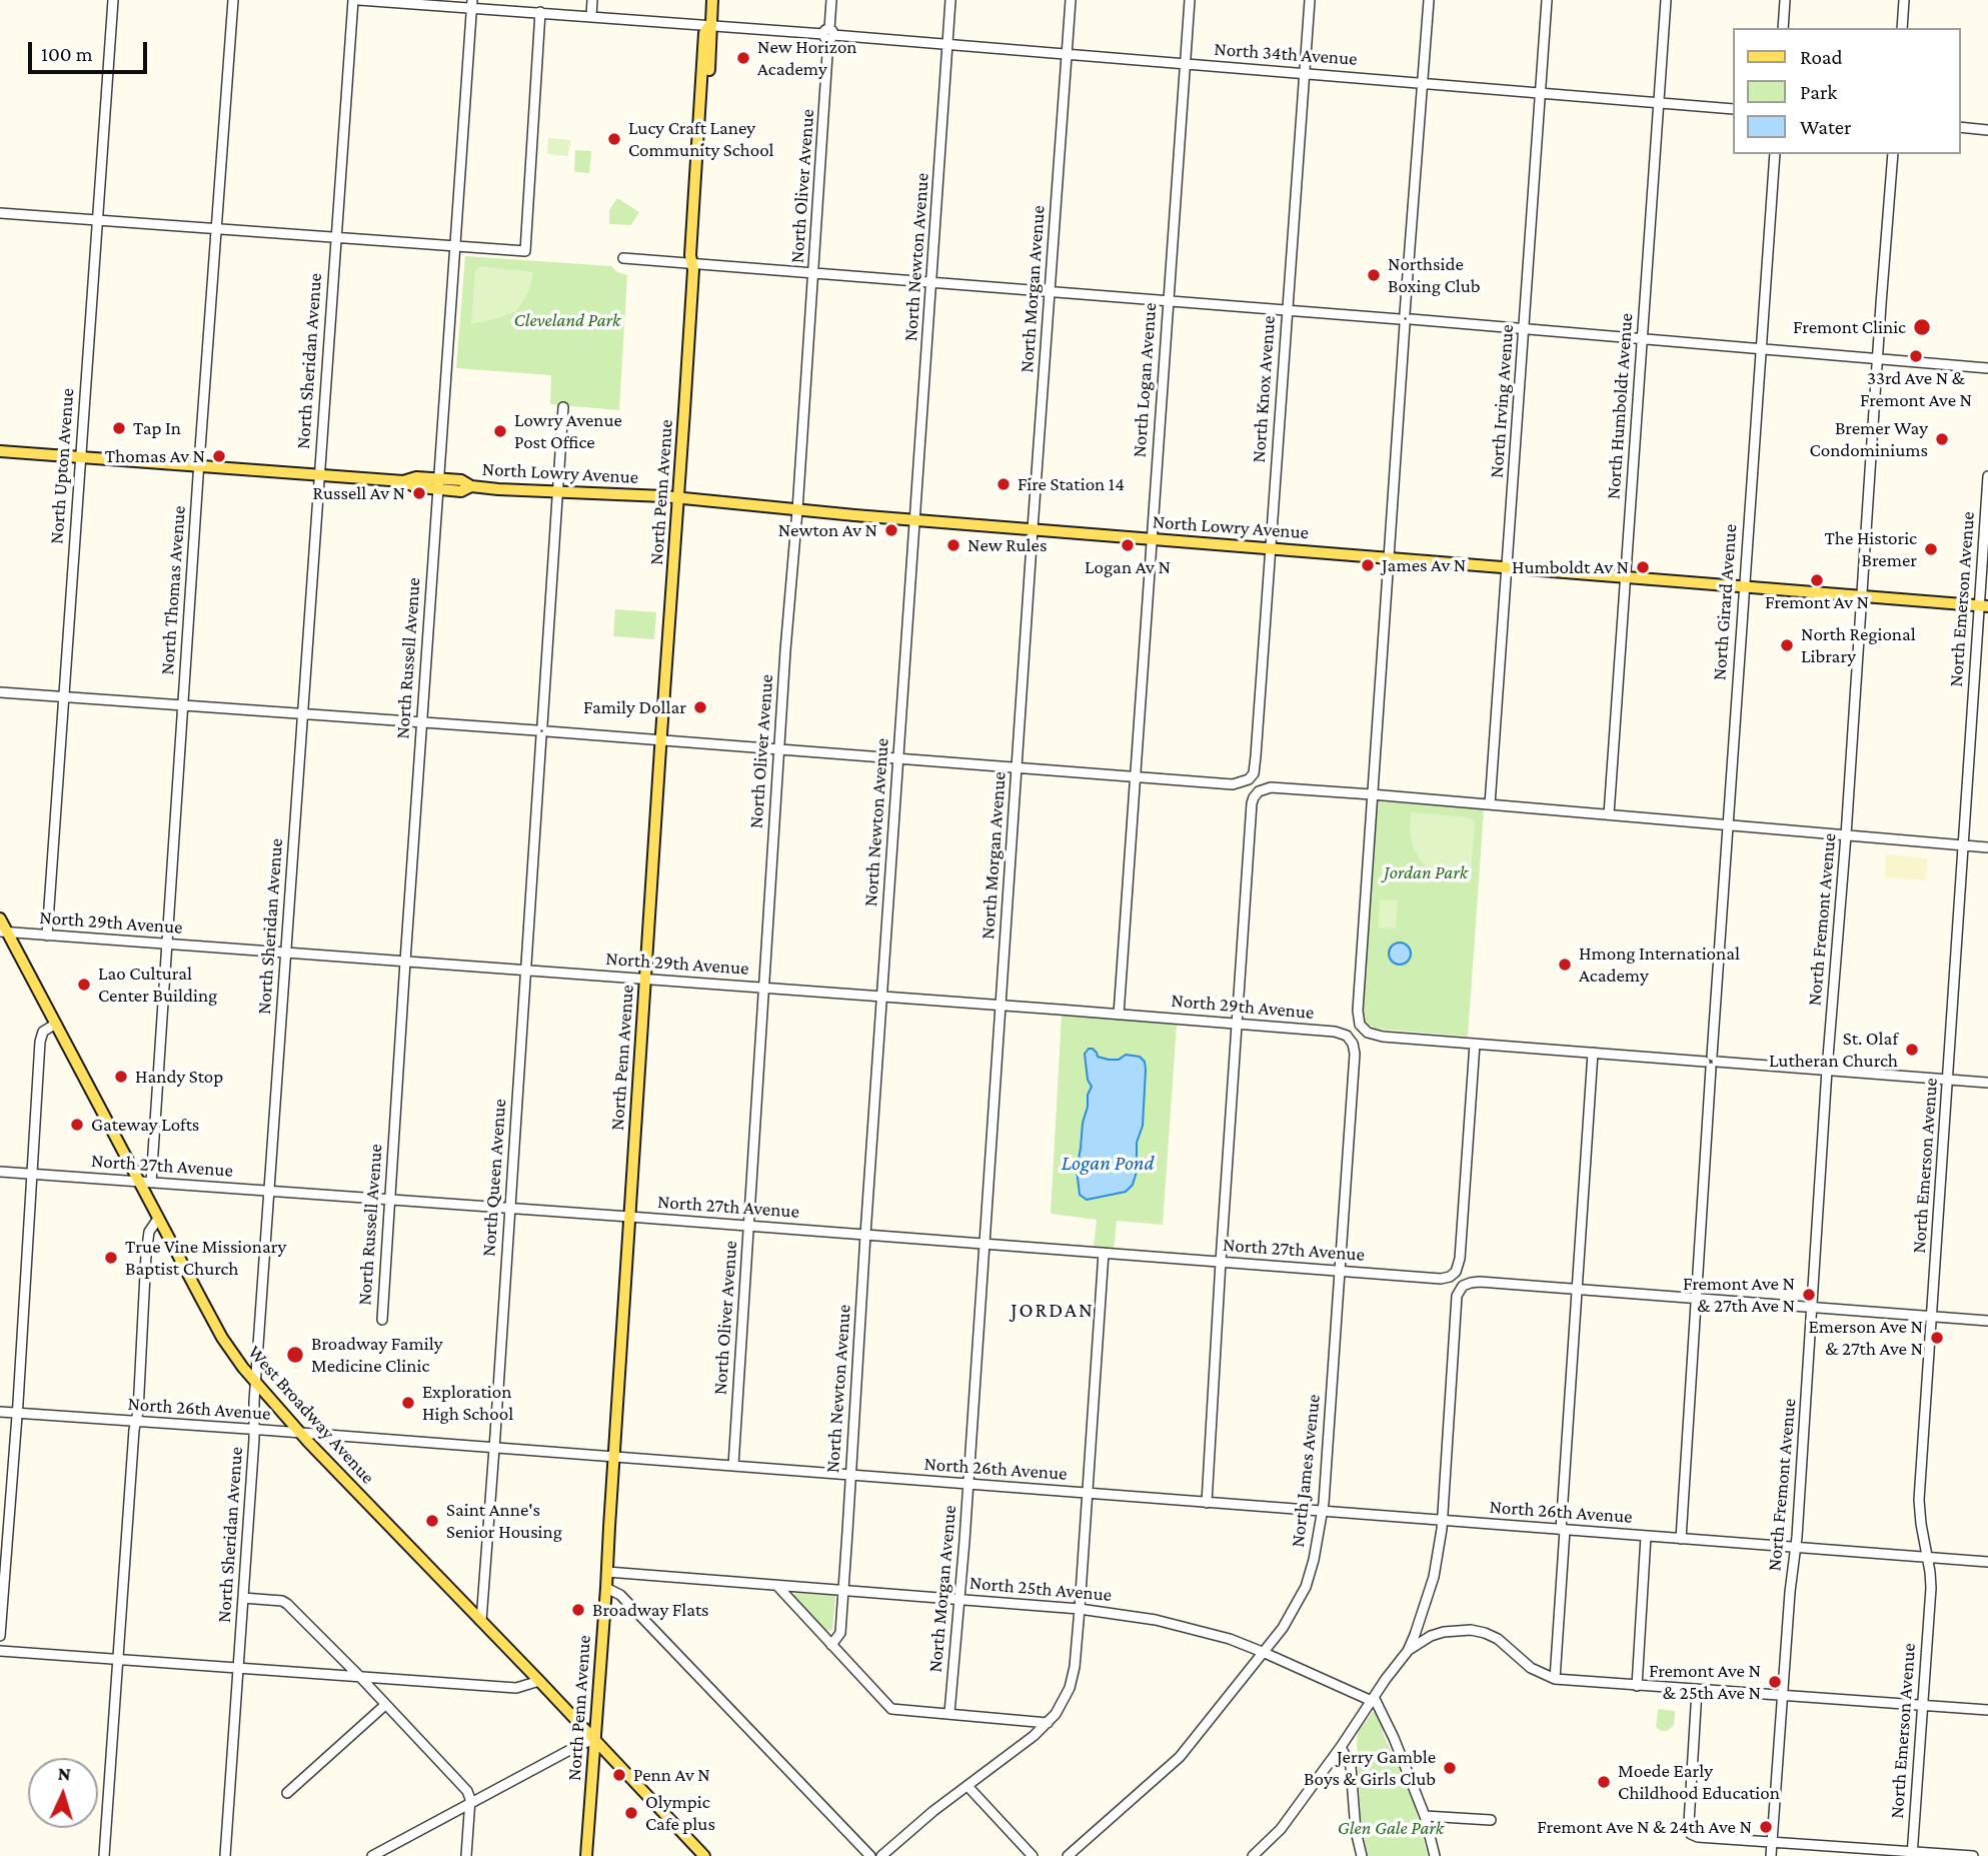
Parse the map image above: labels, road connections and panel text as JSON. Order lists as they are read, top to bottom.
{
  "streets": {
    "main road": ["North Lowry Avenue", "North Penn Avenue", "West Broadway Avenue"],
    "street": [
      "North 34th Avenue",
      "North Oliver Avenue",
      "North Newton Avenue",
      "North Morgan Avenue",
      "North Sheridan Avenue",
      "North Logan Avenue",
      "North Knox Avenue",
      "North Irving Avenue",
      "North Humboldt Avenue",
      "North Upton Avenue",
      "North Thomas Avenue",
      "North Emerson Avenue",
      "North Girard Avenue",
      "North Russell Avenue",
      "North Fremont Avenue",
      "North 29th Avenue",
      "North 27th Avenue",
      "North Queen Avenue",
      "North 26th Avenue",
      "North James Avenue",
      "North 25th Avenue"
    ]
  },
  "crossings": [
    ["North 34th Avenue", "North Oliver Avenue"],
    ["North 34th Avenue", "North Newton Avenue"],
    ["North 34th Avenue", "North Morgan Avenue"],
    ["North 34th Avenue", "North Logan Avenue"],
    ["North 34th Avenue", "North Knox Avenue"],
    ["North 34th Avenue", "North Irving Avenue"],
    ["North 34th Avenue", "North Humboldt Avenue"],
    ["North 34th Avenue", "North Penn Avenue"],
    ["North 34th Avenue", "North Russell Avenue"],
    ["North Oliver Avenue", "North Lowry Avenue"],
    ["North Oliver Avenue", "North 29th Avenue"],
    ["North Oliver Avenue", "North 27th Avenue"],
    ["North Oliver Avenue", "North 26th Avenue"],
    ["North Newton Avenue", "North Lowry Avenue"],
    ["North Newton Avenue", "North 29th Avenue"],
    ["North Newton Avenue", "North 27th Avenue"],
    ["North Newton Avenue", "North 26th Avenue"],
    ["North Newton Avenue", "North 25th Avenue"],
    ["North Morgan Avenue", "North Lowry Avenue"],
    ["North Morgan Avenue", "North 29th Avenue"],
    ["North Morgan Avenue", "North 27th Avenue"],
    ["North Morgan Avenue", "North 26th Avenue"],
    ["North Morgan Avenue", "North 25th Avenue"],
    ["North Sheridan Avenue", "North Lowry Avenue"],
    ["North Sheridan Avenue", "North 29th Avenue"],
    ["North Sheridan Avenue", "North 27th Avenue"],
    ["North Sheridan Avenue", "North 26th Avenue"],
    ["North Sheridan Avenue", "West Broadway Avenue"],
    ["North Logan Avenue", "North Knox Avenue"],
    ["North Logan Avenue", "North Lowry Avenue"],
    ["North Logan Avenue", "North 29th Avenue"],
    ["North Knox Avenue", "North Lowry Avenue"],
    ["North Irving Avenue", "North Lowry Avenue"],
    ["North Humboldt Avenue", "North Lowry Avenue"],
    ["North Upton Avenue", "North Lowry Avenue"],
    ["North Upton Avenue", "North 29th Avenue"],
    ["North Lowry Avenue", "North Penn Avenue"],
    ["North Lowry Avenue", "North Thomas Avenue"],
    ["North Lowry Avenue", "North Emerson Avenue"],
    ["North Lowry Avenue", "North Girard Avenue"],
    ["North Lowry Avenue", "North Russell Avenue"],
    ["North Lowry Avenue", "North Fremont Avenue"],
    ["North Lowry Avenue", "North Queen Avenue"],
    ["North Penn Avenue", "North 29th Avenue"],
    ["North Penn Avenue", "North 27th Avenue"],
    ["North Penn Avenue", "North 26th Avenue"],
    ["North Penn Avenue", "West Broadway Avenue"],
    ["North Penn Avenue", "North 25th Avenue"],
    ["North Thomas Avenue", "North 29th Avenue"],
    ["North Thomas Avenue", "North 27th Avenue"],
    ["North Thomas Avenue", "West Broadway Avenue"],
    ["North Emerson Avenue", "North 26th Avenue"],
    ["North Girard Avenue", "North 26th Avenue"],
    ["North Russell Avenue", "North 29th Avenue"],
    ["North Russell Avenue", "North 27th Avenue"],
    ["North Fremont Avenue", "North 26th Avenue"],
    ["North 29th Avenue", "North Queen Avenue"],
    ["North 29th Avenue", "West Broadway Avenue"],
    ["North 29th Avenue", "North James Avenue"],
    ["North 27th Avenue", "North Queen Avenue"],
    ["North 27th Avenue", "West Broadway Avenue"],
    ["North 27th Avenue", "North James Avenue"],
    ["North Queen Avenue", "North 26th Avenue"],
    ["North Queen Avenue", "West Broadway Avenue"],
    ["North 26th Avenue", "West Broadway Avenue"],
    ["North 26th Avenue", "North James Avenue"],
    ["North James Avenue", "North 25th Avenue"]
  ],
  "districts": ["JORDAN"],
  "water": ["Logan Pond"],
  "parks": ["Cleveland Park", "Jordan Park", "Glen Gale Park"],
  "places": [
    "New Horizon Academy",
    "Lucy Craft Laney Community School",
    "Northside Boxing Club",
    "Fremont Clinic",
    "33rd Ave N & Fremont Ave N",
    "Tap In",
    "Lowry Avenue Post Office",
    "Bremer Way Condominiums",
    "Thomas Av N",
    "Fire Station 14",
    "Russell Av N",
    "Newton Av N",
    "New Rules",
    "Logan Av N",
    "The Historic Bremer",
    "James Av N",
    "Humboldt Av N",
    "Fremont Av N",
    "North Regional Library",
    "Family Dollar",
    "Hmong International Academy",
    "Lao Cultural Center Building",
    "St. Olaf Lutheran Church",
    "Handy Stop",
    "Gateway Lofts",
    "True Vine Missionary Baptist Church",
    "Fremont Ave N & 27th Ave N",
    "Emerson Ave N & 27th Ave N",
    "Broadway Family Medicine Clinic",
    "Exploration High School",
    "Saint Anne's Senior Housing",
    "Broadway Flats",
    "Fremont Ave N & 25th Ave N",
    "Jerry Gamble Boys & Girls Club",
    "Penn Av N",
    "Moede Early Childhood Education",
    "Olympic Cafe plus",
    "Fremont Ave N & 24th Ave N"
  ],
  "legend": ["Road", "Park", "Water"],
  "scale_bar": "100 m",
  "north": "top"
}
